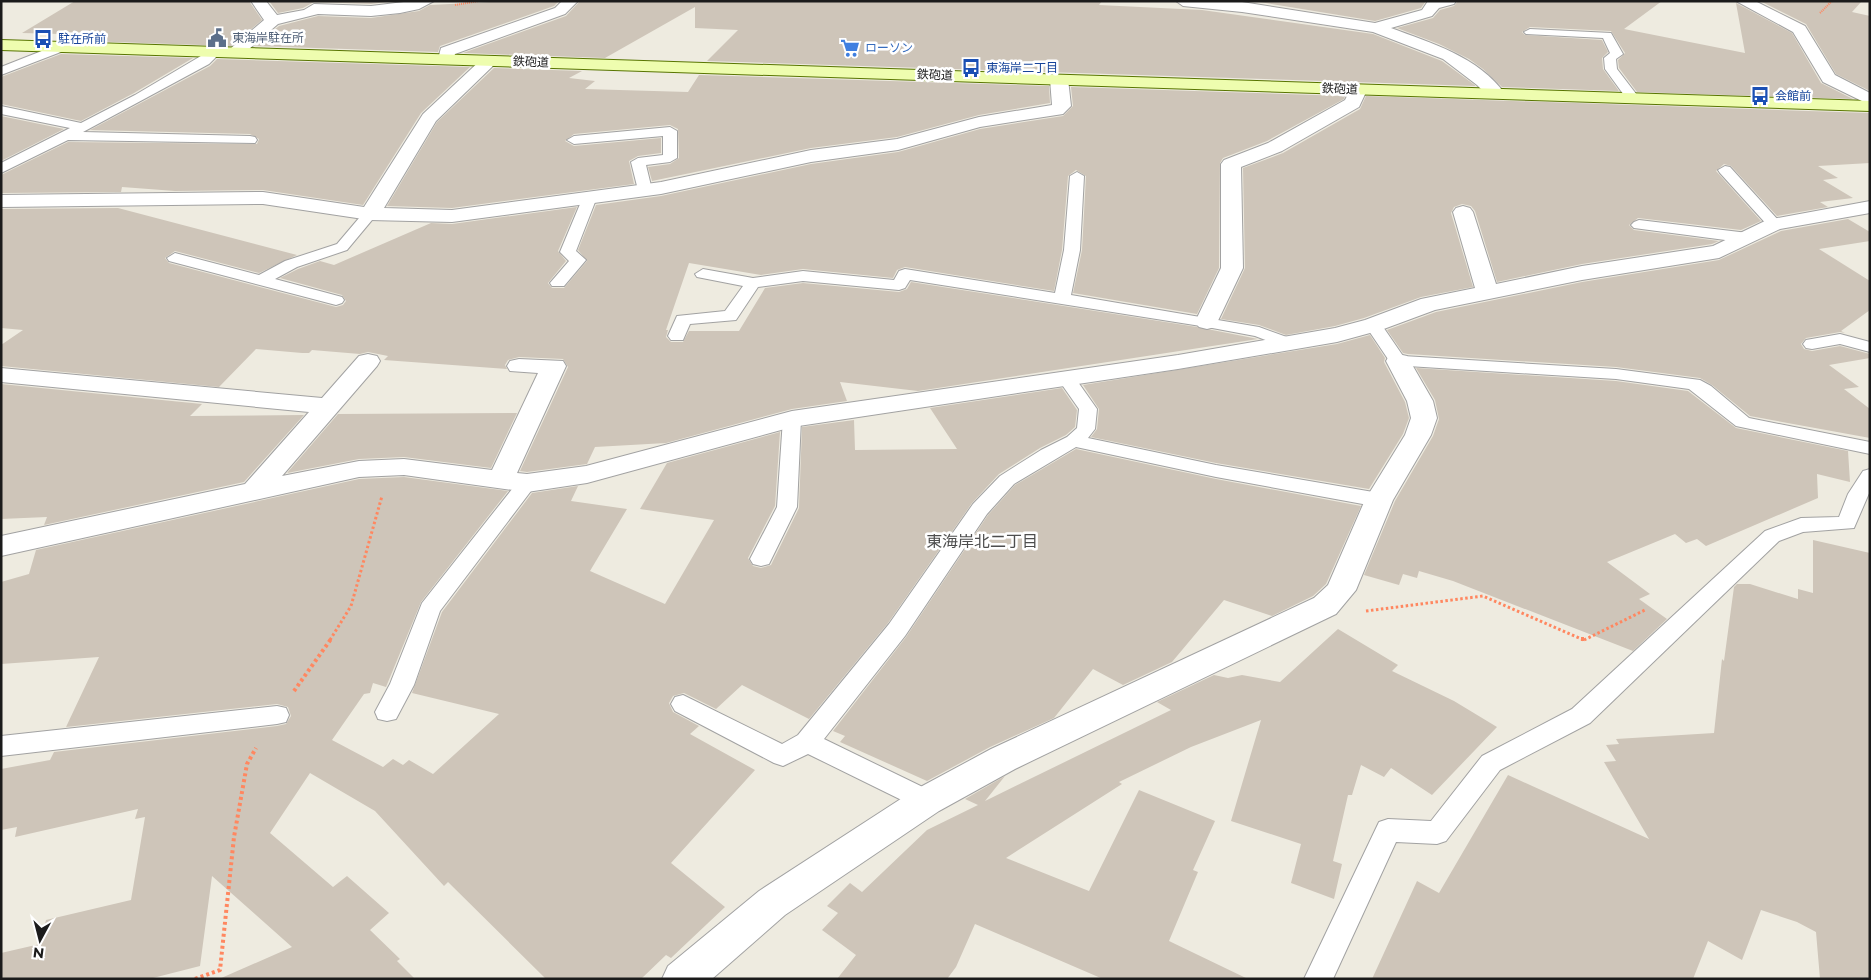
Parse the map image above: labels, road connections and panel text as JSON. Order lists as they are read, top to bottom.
{
  "streets": {
    "street": ["鉄砲道"]
  },
  "districts": ["東海岸北二丁目"],
  "places": {
    "public building": ["東海岸駐在所"],
    "bus stop": ["駐在所前", "東海岸二丁目", "会館前"],
    "supermarket": ["ローソン"]
  },
  "north": "bottom"
}
